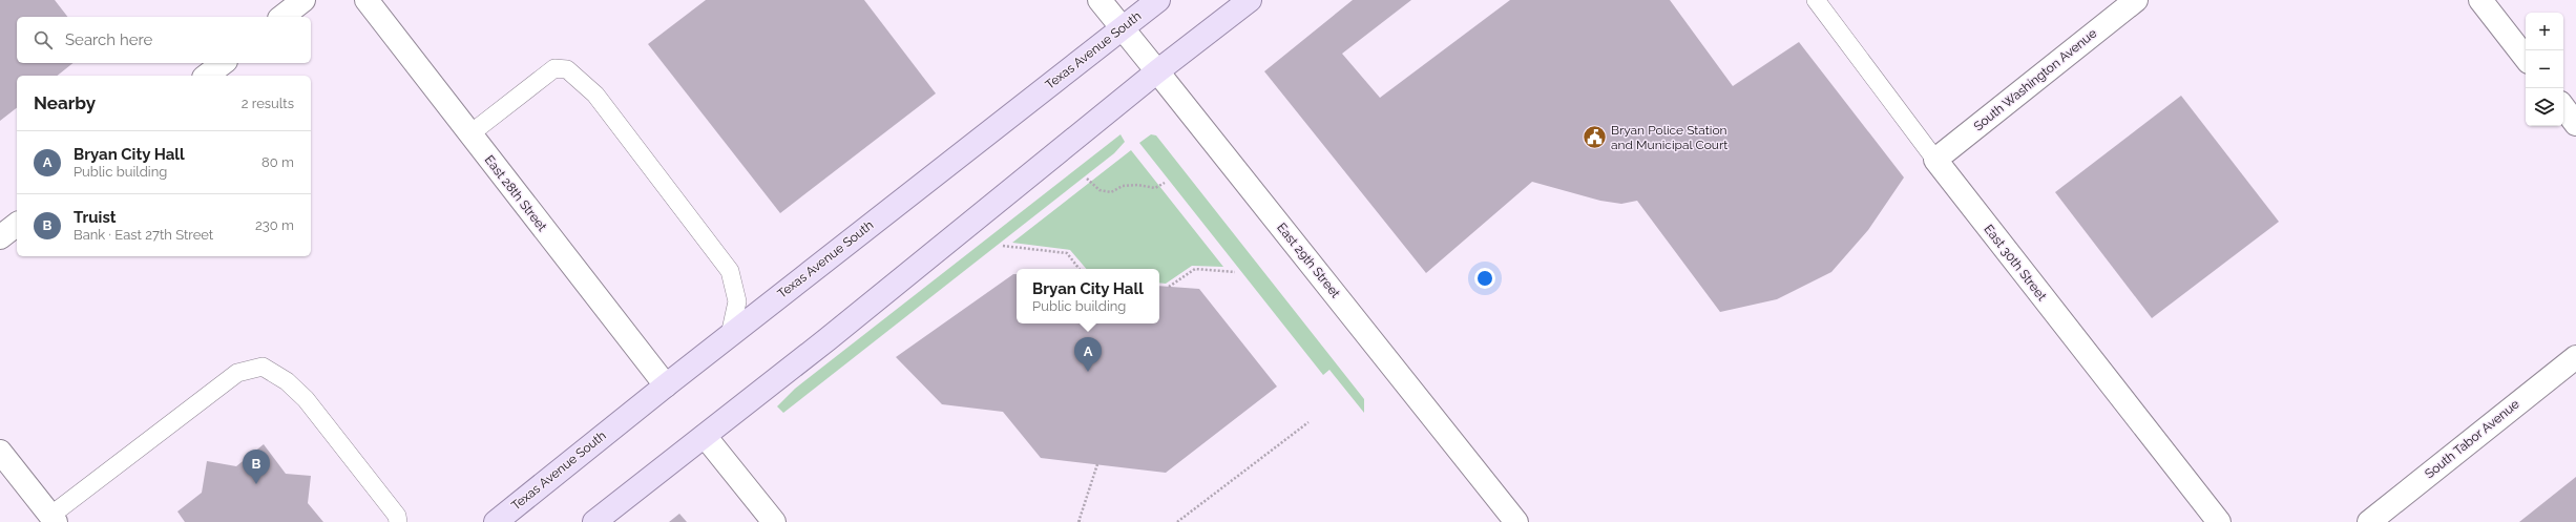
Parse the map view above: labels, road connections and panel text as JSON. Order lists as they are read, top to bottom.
{
  "streets": {
    "main road": ["Texas Avenue South"],
    "street": [
      "South Washington Avenue",
      "East 28th Street",
      "East 29th Street",
      "East 30th Street",
      "South Tabor Avenue"
    ]
  },
  "crossings": [
    ["Texas Avenue South", "East 28th Street"],
    ["Texas Avenue South", "East 29th Street"],
    ["South Washington Avenue", "East 30th Street"]
  ],
  "places": {
    "public building": ["Bryan Police Station and Municipal Court"]
  },
  "page": {
    "map_buttons": ["+", "−"],
    "search": "Search here",
    "heading": ["Nearby", "2 results"],
    "list": [
      {
        "mark": "A",
        "name": "Bryan City Hall",
        "note": "Public building",
        "value": "80 m"
      },
      {
        "mark": "B",
        "name": "Truist",
        "note": "Bank · East 27th Street",
        "value": "230 m"
      }
    ],
    "popup": ["Bryan City Hall", "Public building"],
    "pins": ["A", "B"]
  }
}
